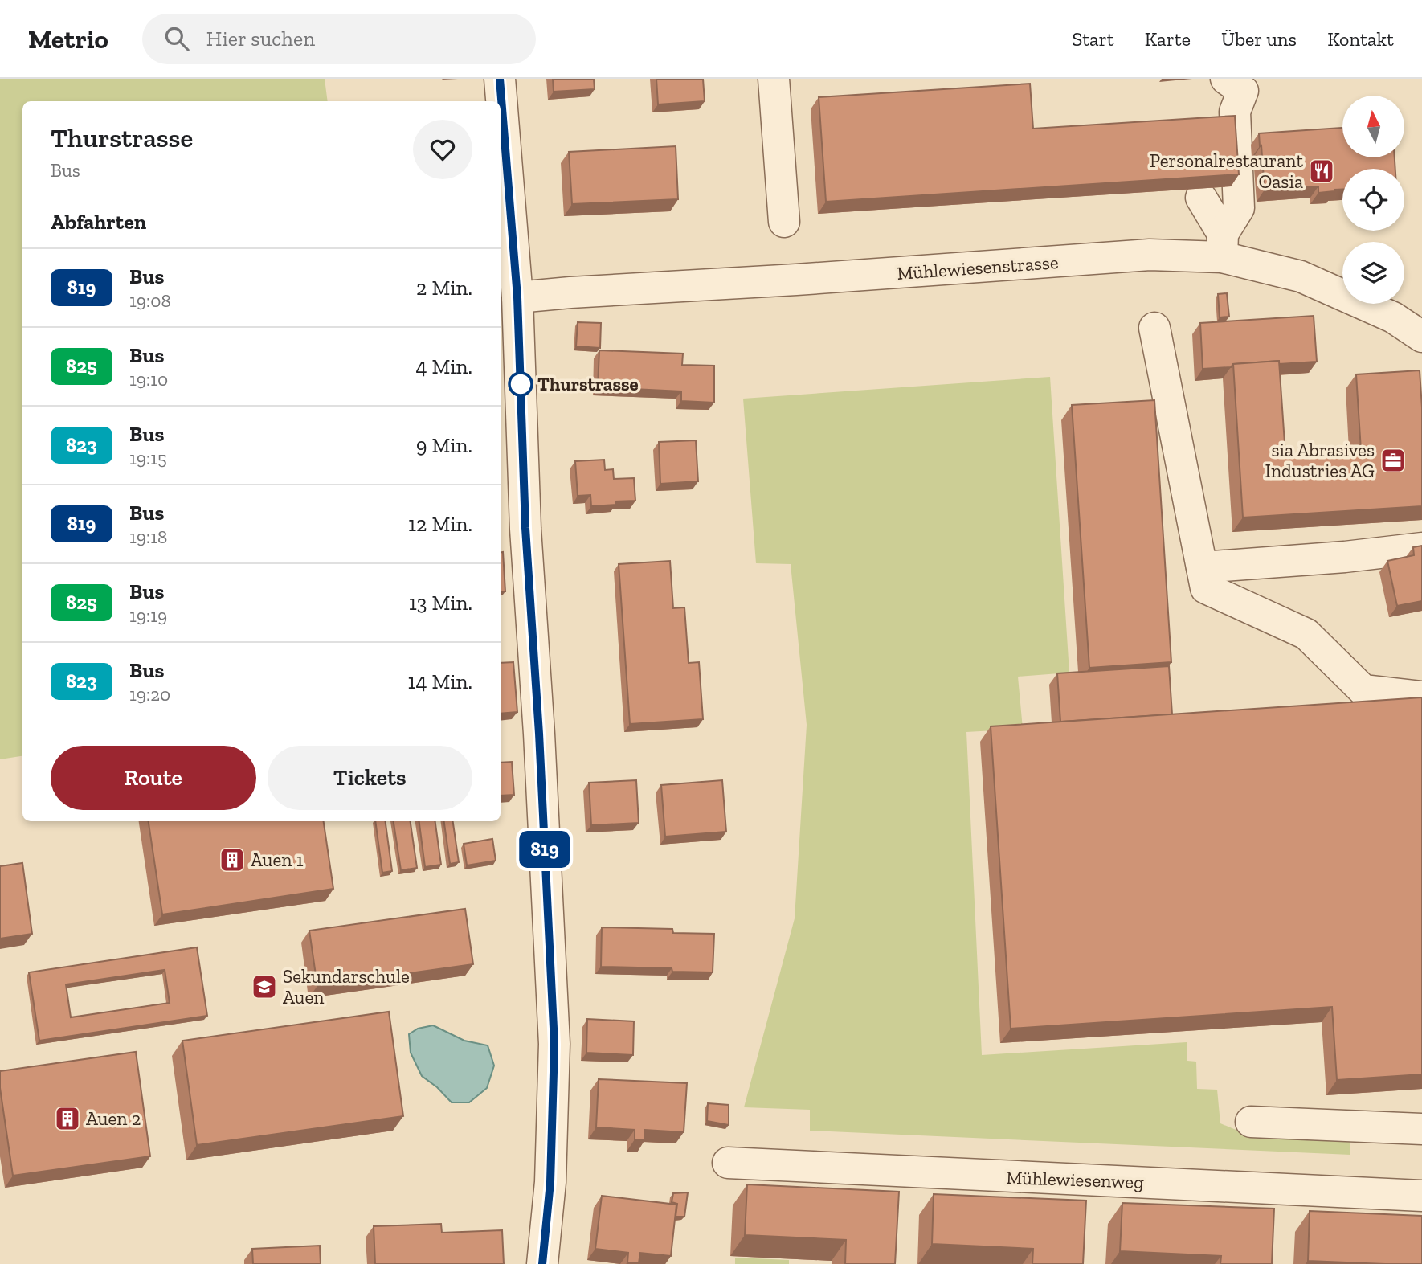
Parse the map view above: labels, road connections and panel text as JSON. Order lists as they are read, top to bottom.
{
  "streets": {
    "street": ["Mühlewiesenstrasse", "Mühlewiesenweg"]
  },
  "places": {
    "restaurant": ["Personalrestaurant Oasia"],
    "other": ["Thurstrasse"],
    "office": ["sia Abrasives Industries AG"],
    "building": ["Auen 1", "Auen 2"],
    "school or university": ["Sekundarschule Auen"]
  },
  "lines": ["bus line 819"],
  "north": "top",
  "page": {
    "header": "Metrio",
    "search": "Hier suchen",
    "nav": [
      "Start",
      "Karte",
      "Über uns",
      "Kontakt"
    ],
    "on_map": "819",
    "heading": [
      ["Thurstrasse", "Bus"],
      "Abfahrten"
    ],
    "list": [
      {
        "mark": "819",
        "name": "Bus",
        "note": "19:08",
        "value": "2 Min."
      },
      {
        "mark": "825",
        "name": "Bus",
        "note": "19:10",
        "value": "4 Min."
      },
      {
        "mark": "823",
        "name": "Bus",
        "note": "19:15",
        "value": "9 Min."
      },
      {
        "mark": "819",
        "name": "Bus",
        "note": "19:18",
        "value": "12 Min."
      },
      {
        "mark": "825",
        "name": "Bus",
        "note": "19:19",
        "value": "13 Min."
      },
      {
        "mark": "823",
        "name": "Bus",
        "note": "19:20",
        "value": "14 Min."
      }
    ],
    "buttons": ["Route", "Tickets"]
  }
}
